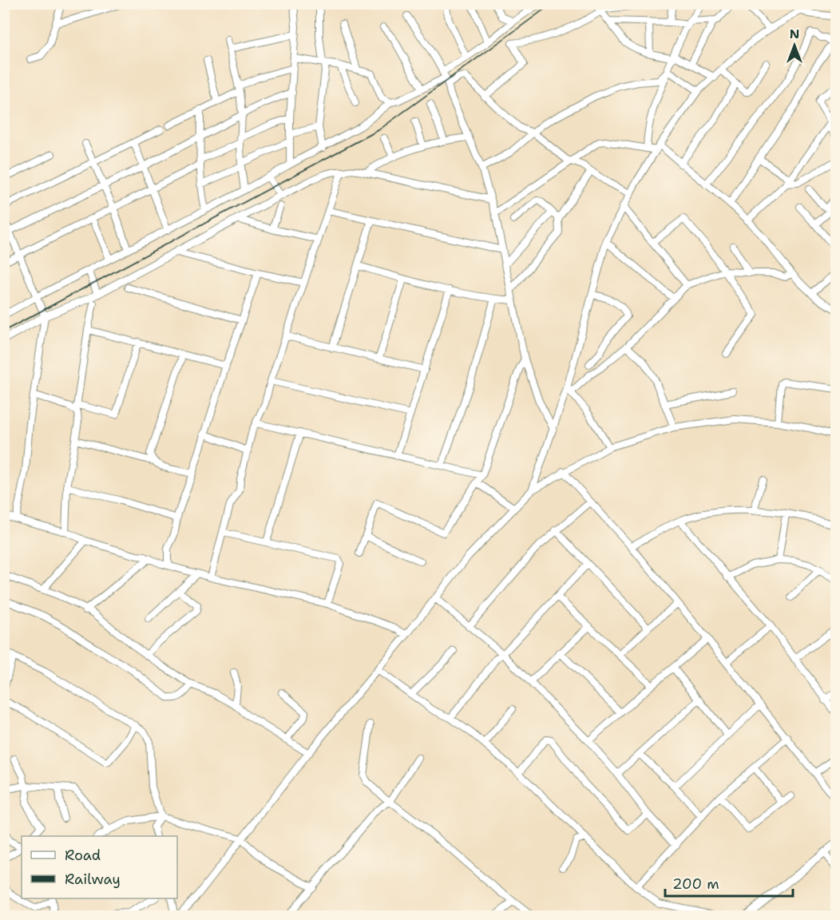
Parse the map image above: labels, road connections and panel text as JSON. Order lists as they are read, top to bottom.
{
  "legend": ["Road", "Railway"],
  "scale_bar": "200 m",
  "north": "top"
}
